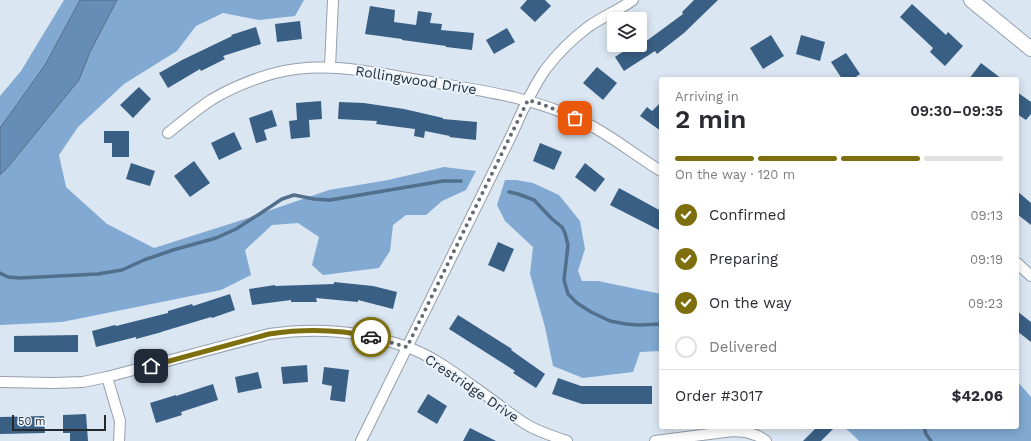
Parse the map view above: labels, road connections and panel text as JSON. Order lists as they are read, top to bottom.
{
  "streets": {
    "street": ["Rollingwood Drive", "Crestridge Drive"]
  },
  "scale_bar": "50 m",
  "page": {
    "heading": ["2 min", "Arriving in", "09:30–09:35"],
    "panel": ["Order #3017", "$42.06"],
    "bar": "On the way · 120 m",
    "list": [
      ["Confirmed", "09:13"],
      ["Preparing", "09:19"],
      ["On the way", "09:23"],
      "Delivered"
    ],
    "scale": "50 m"
  }
}
